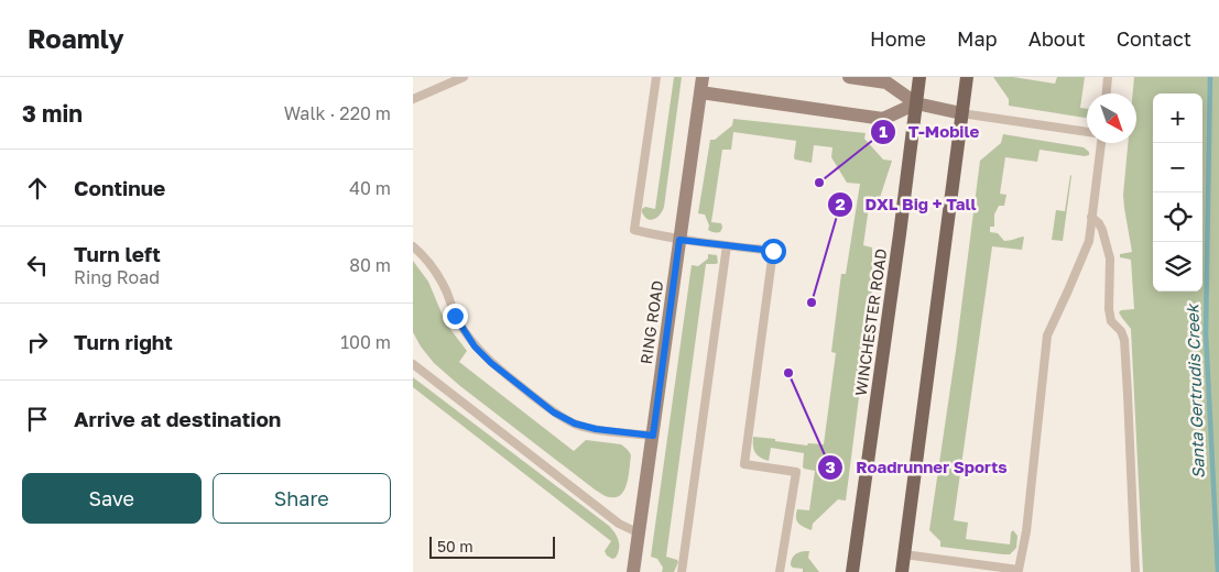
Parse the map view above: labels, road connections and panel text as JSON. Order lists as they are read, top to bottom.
{
  "streets": {
    "main road": ["WINCHESTER ROAD"],
    "street": ["RING ROAD"]
  },
  "water": ["Santa Gertrudis Creek"],
  "places": ["T-Mobile", "DXL Big + Tall", "Roadrunner Sports"],
  "scale_bar": "50 m",
  "north": "bottom right",
  "page": {
    "header": "Roamly",
    "nav": [
      "Home",
      "Map",
      "About",
      "Contact"
    ],
    "heading": ["3 min", "Walk · 220 m"],
    "map_buttons": ["+", "−"],
    "list": [
      ["Continue", "40 m"],
      ["Turn left", "Ring Road", "80 m"],
      ["Turn right", "100 m"],
      "Arrive at destination"
    ],
    "buttons": ["Save", "Share"],
    "scale": "50 m"
  }
}
